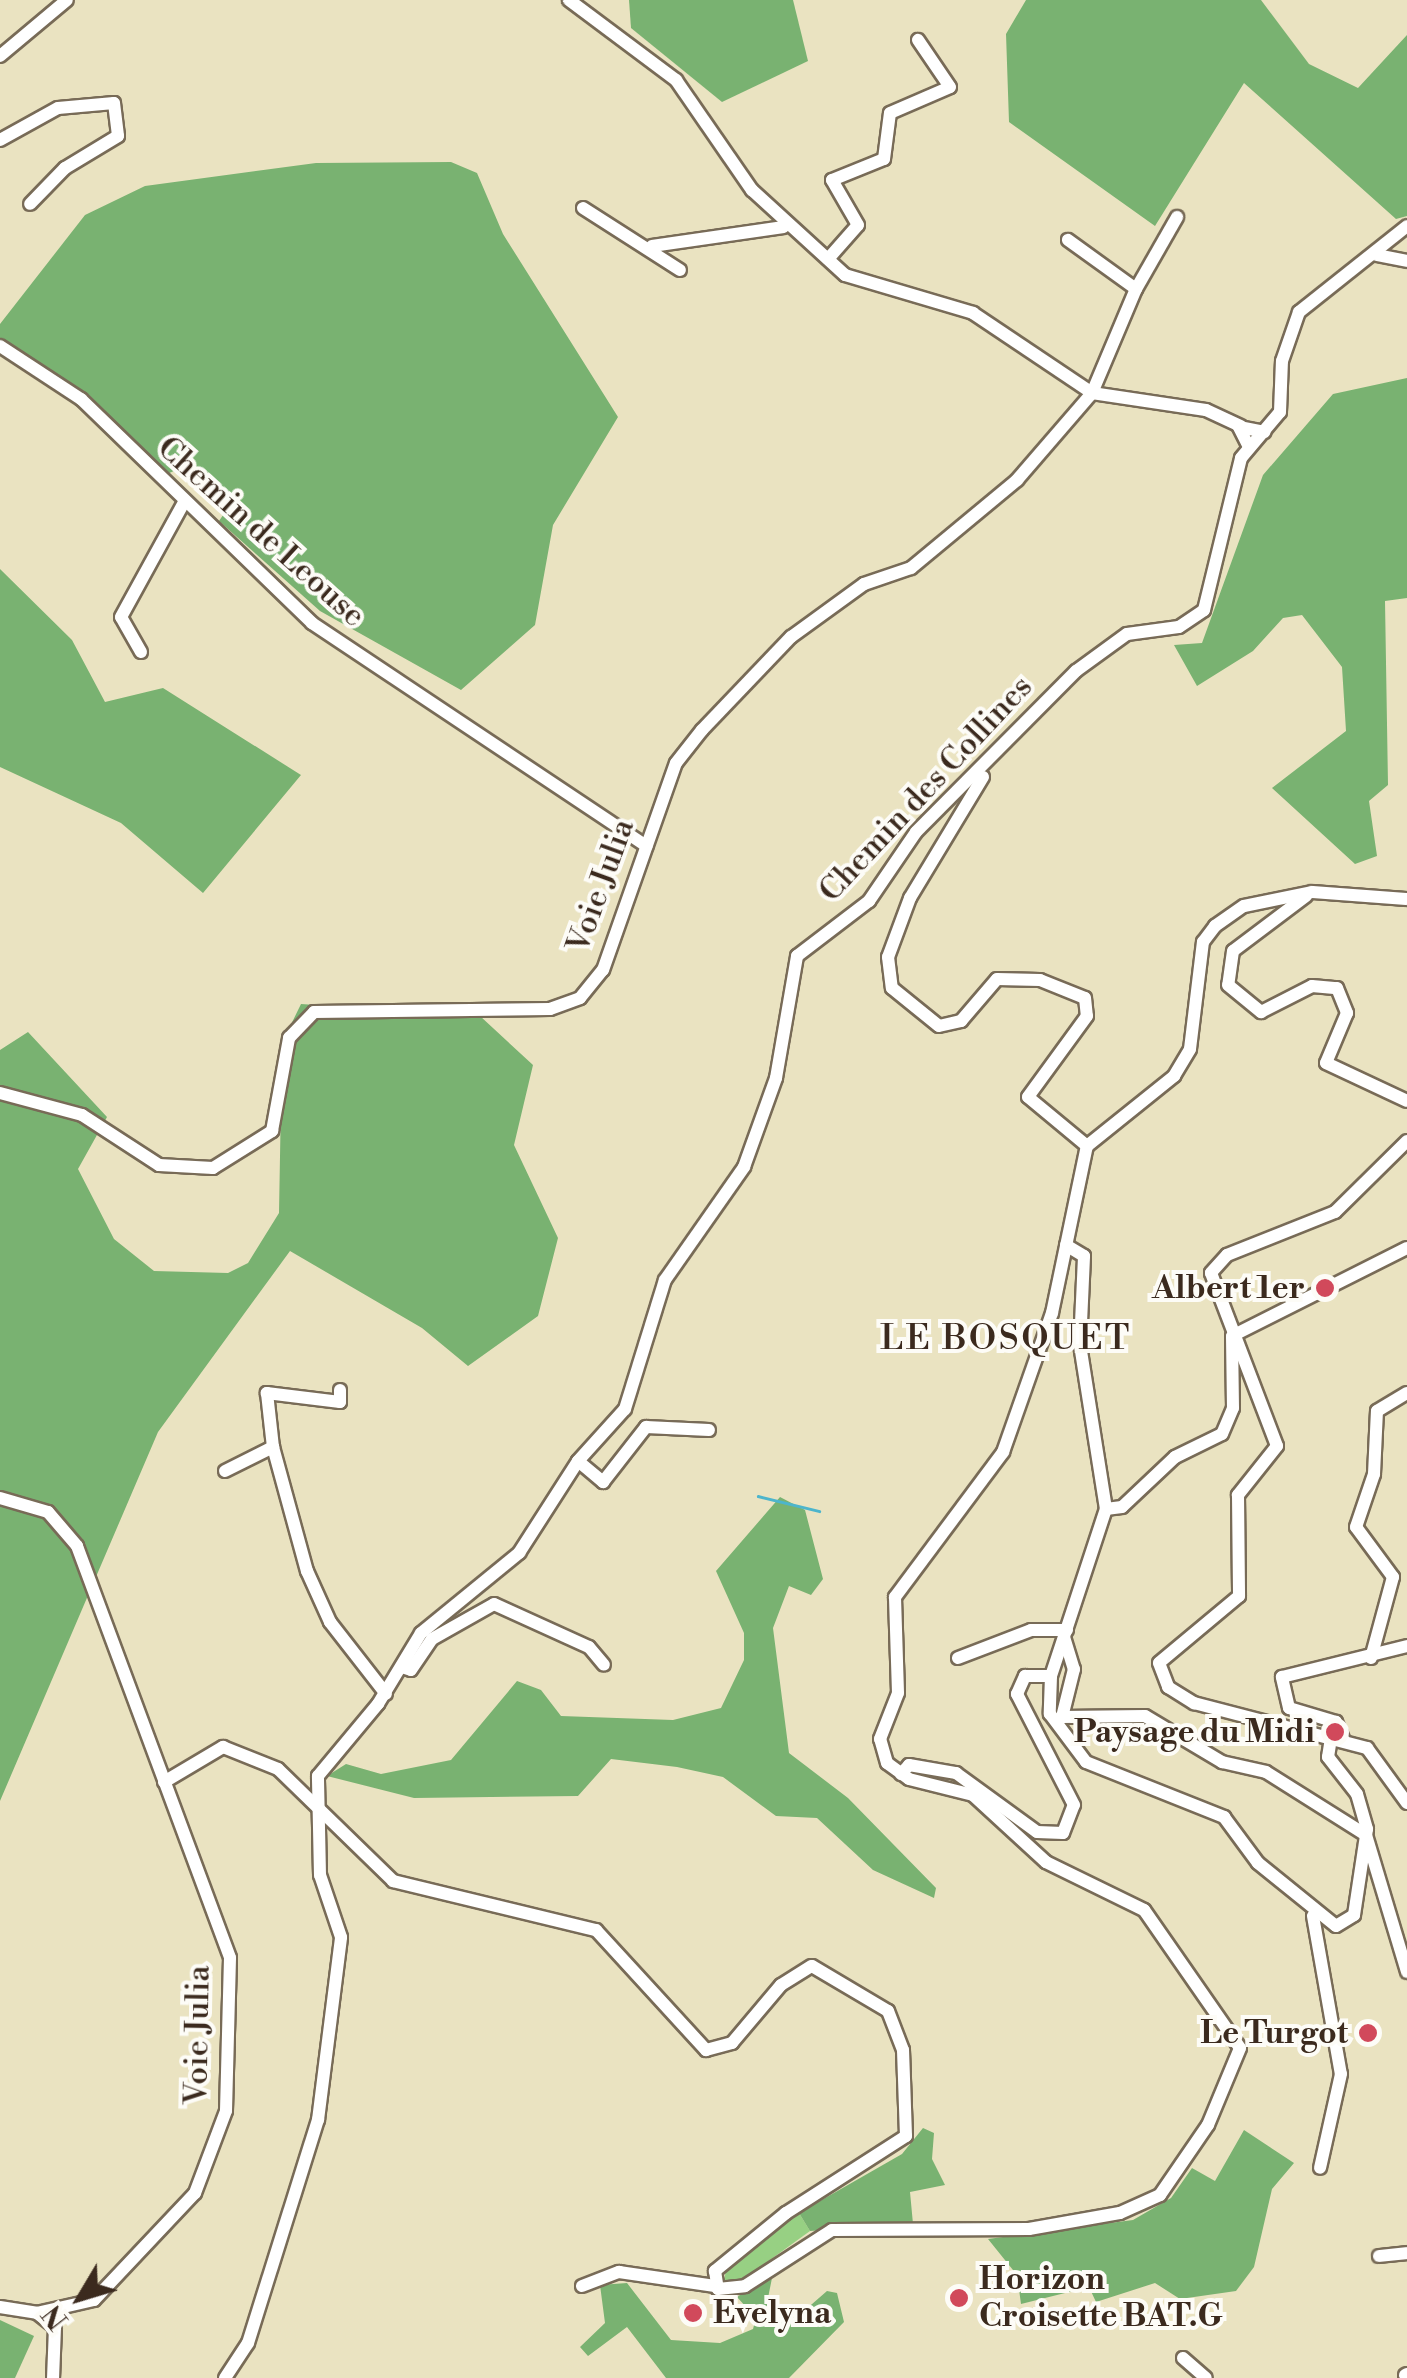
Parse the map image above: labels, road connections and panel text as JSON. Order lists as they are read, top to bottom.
{
  "streets": {
    "street": ["Chemin de Leouse", "Chemin des Collines", "Voie Julia"]
  },
  "crossings": [
    ["Chemin de Leouse", "Voie Julia"]
  ],
  "districts": ["LE BOSQUET"],
  "places": [
    "Albert 1er",
    "Paysage du Midi",
    "Le Turgot",
    "Horizon Croisette BAT.G",
    "Evelyna"
  ],
  "north": "bottom left"
}
